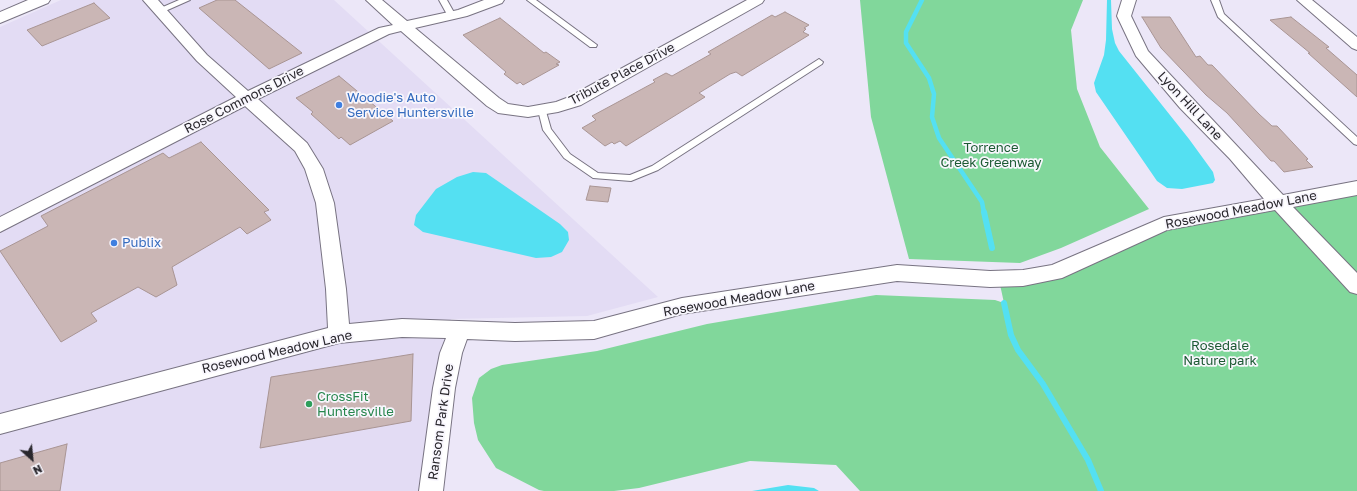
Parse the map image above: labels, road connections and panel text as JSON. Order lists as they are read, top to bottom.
{
  "streets": {
    "street": [
      "Tribute Place Drive",
      "Rose Commons Drive",
      "Lyon Hill Lane",
      "Rosewood Meadow Lane",
      "Ransom Park Drive"
    ]
  },
  "crossings": [
    ["Tribute Place Drive", "Rose Commons Drive"],
    ["Lyon Hill Lane", "Rosewood Meadow Lane"],
    ["Rosewood Meadow Lane", "Ransom Park Drive"]
  ],
  "parks": ["Torrence Creek Greenway", "Rosedale Nature park"],
  "places": ["Woodie's Auto Service Huntersville", "Publix", "CrossFit Huntersville"],
  "north": "bottom right"
}
